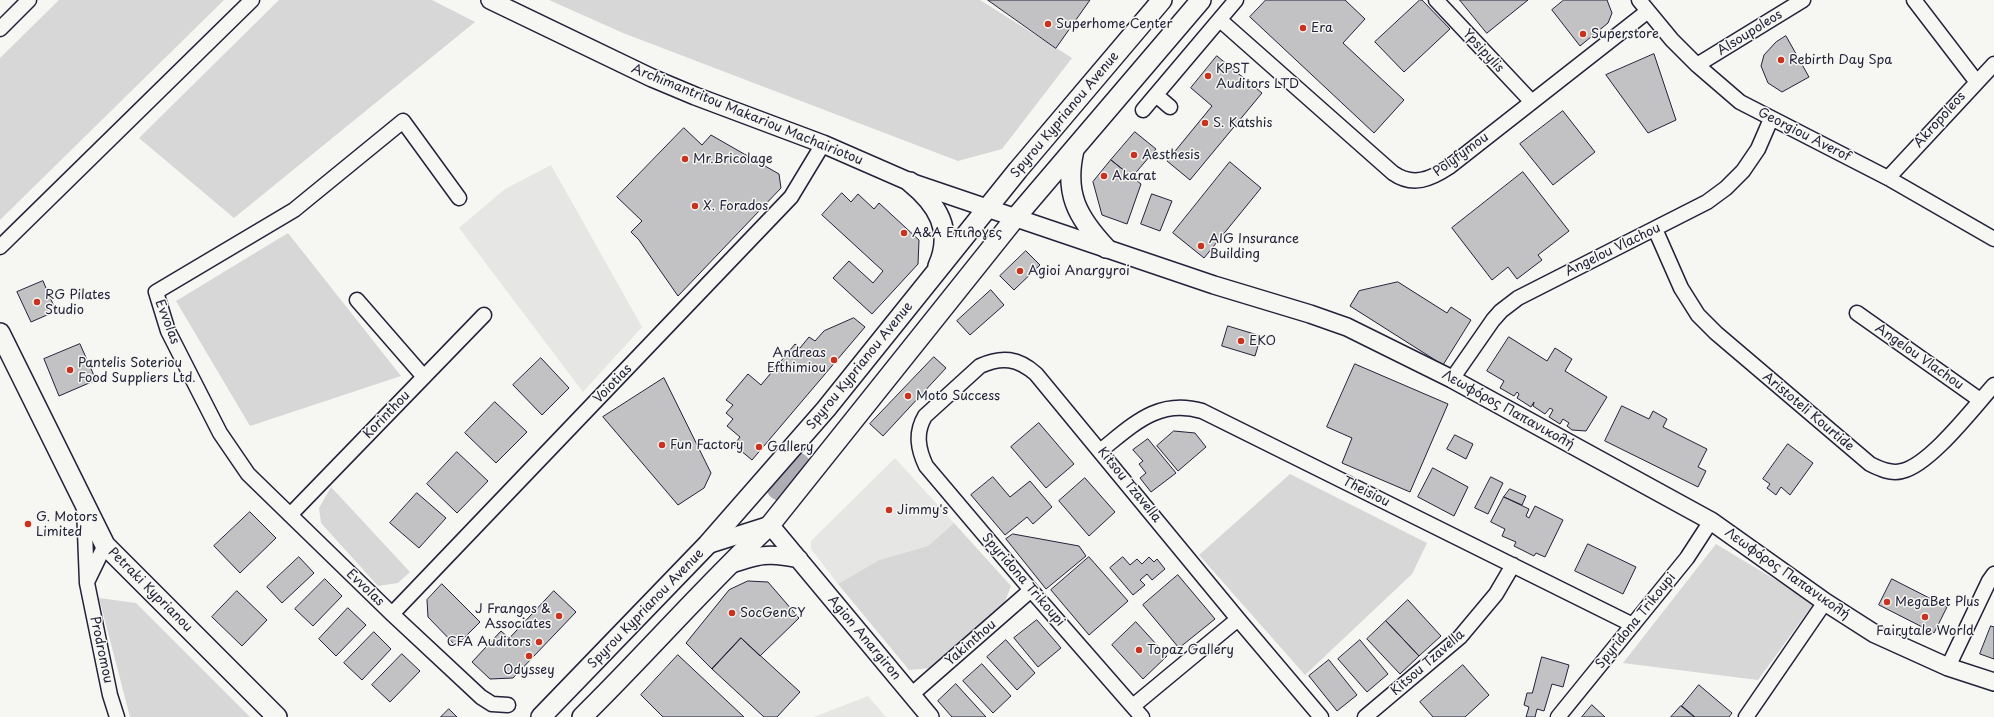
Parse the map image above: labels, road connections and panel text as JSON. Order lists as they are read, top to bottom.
{
  "streets": {
    "main road": ["Spyrou Kyprianou Avenue", "Petraki Kyprianou"],
    "street": [
      "Alsoupoleos",
      "Ypsipylis",
      "Archimantritou Makariou Machairiotou",
      "Akropoleos",
      "Georgiou Averof",
      "Polyfymou",
      "Angelou Vlachou",
      "EvvoIas",
      "Voiotias",
      "Λεωφόρος Παπανικολή",
      "Aristoteli Kourtide",
      "Korinthou",
      "Kitsou Tzavella",
      "Theisiou",
      "Spyridona Trikoupi",
      "Agion Anargiron",
      "Yakinthou",
      "Prodromou"
    ]
  },
  "crossings": [
    ["Alsoupoleos", "Georgiou Averof"],
    ["Ypsipylis", "Polyfymou"],
    ["Archimantritou Makariou Machairiotou", "Spyrou Kyprianou Avenue"],
    ["Archimantritou Makariou Machairiotou", "Voiotias"],
    ["Archimantritou Makariou Machairiotou", "Λεωφόρος Παπανικολή"],
    ["Spyrou Kyprianou Avenue", "Λεωφόρος Παπανικολή"],
    ["Akropoleos", "Georgiou Averof"],
    ["Georgiou Averof", "Polyfymou"],
    ["Georgiou Averof", "Angelou Vlachou"],
    ["Angelou Vlachou", "Λεωφόρος Παπανικολή"],
    ["Angelou Vlachou", "Aristoteli Kourtide"],
    ["EvvoIas", "Voiotias"],
    ["EvvoIas", "Korinthou"],
    ["Λεωφόρος Παπανικολή", "Spyridona Trikoupi"],
    ["Kitsou Tzavella", "Theisiou"],
    ["Kitsou Tzavella", "Spyridona Trikoupi"],
    ["Theisiou", "Spyridona Trikoupi"],
    ["Spyridona Trikoupi", "Yakinthou"],
    ["Petraki Kyprianou", "Prodromou"],
    ["Agion Anargiron", "Yakinthou"]
  ],
  "places": [
    "Superhome Center",
    "Era",
    "Superstore",
    "Rebirth Day Spa",
    "KPST Auditors LTD",
    "S. Katshis",
    "Aesthesis",
    "Mr.Bricolage",
    "Akarat",
    "X. Forados",
    "Α&Α Επιλογες",
    "AIG Insurance Building",
    "Agioi Anargyroi",
    "RG Pilates Studio",
    "EKO",
    "Andreas Efthimiou",
    "Pantelis Soteriou Food Suppliers Ltd.",
    "Moto Success",
    "Fun Factory",
    "Gallery",
    "Jimmy's",
    "G. Motors Limited",
    "MegaBet Plus",
    "SocGenCY",
    "J Frangos & Associates",
    "Fairytale World",
    "CFA Auditors",
    "Topaz Gallery",
    "Odyssey"
  ]
}
